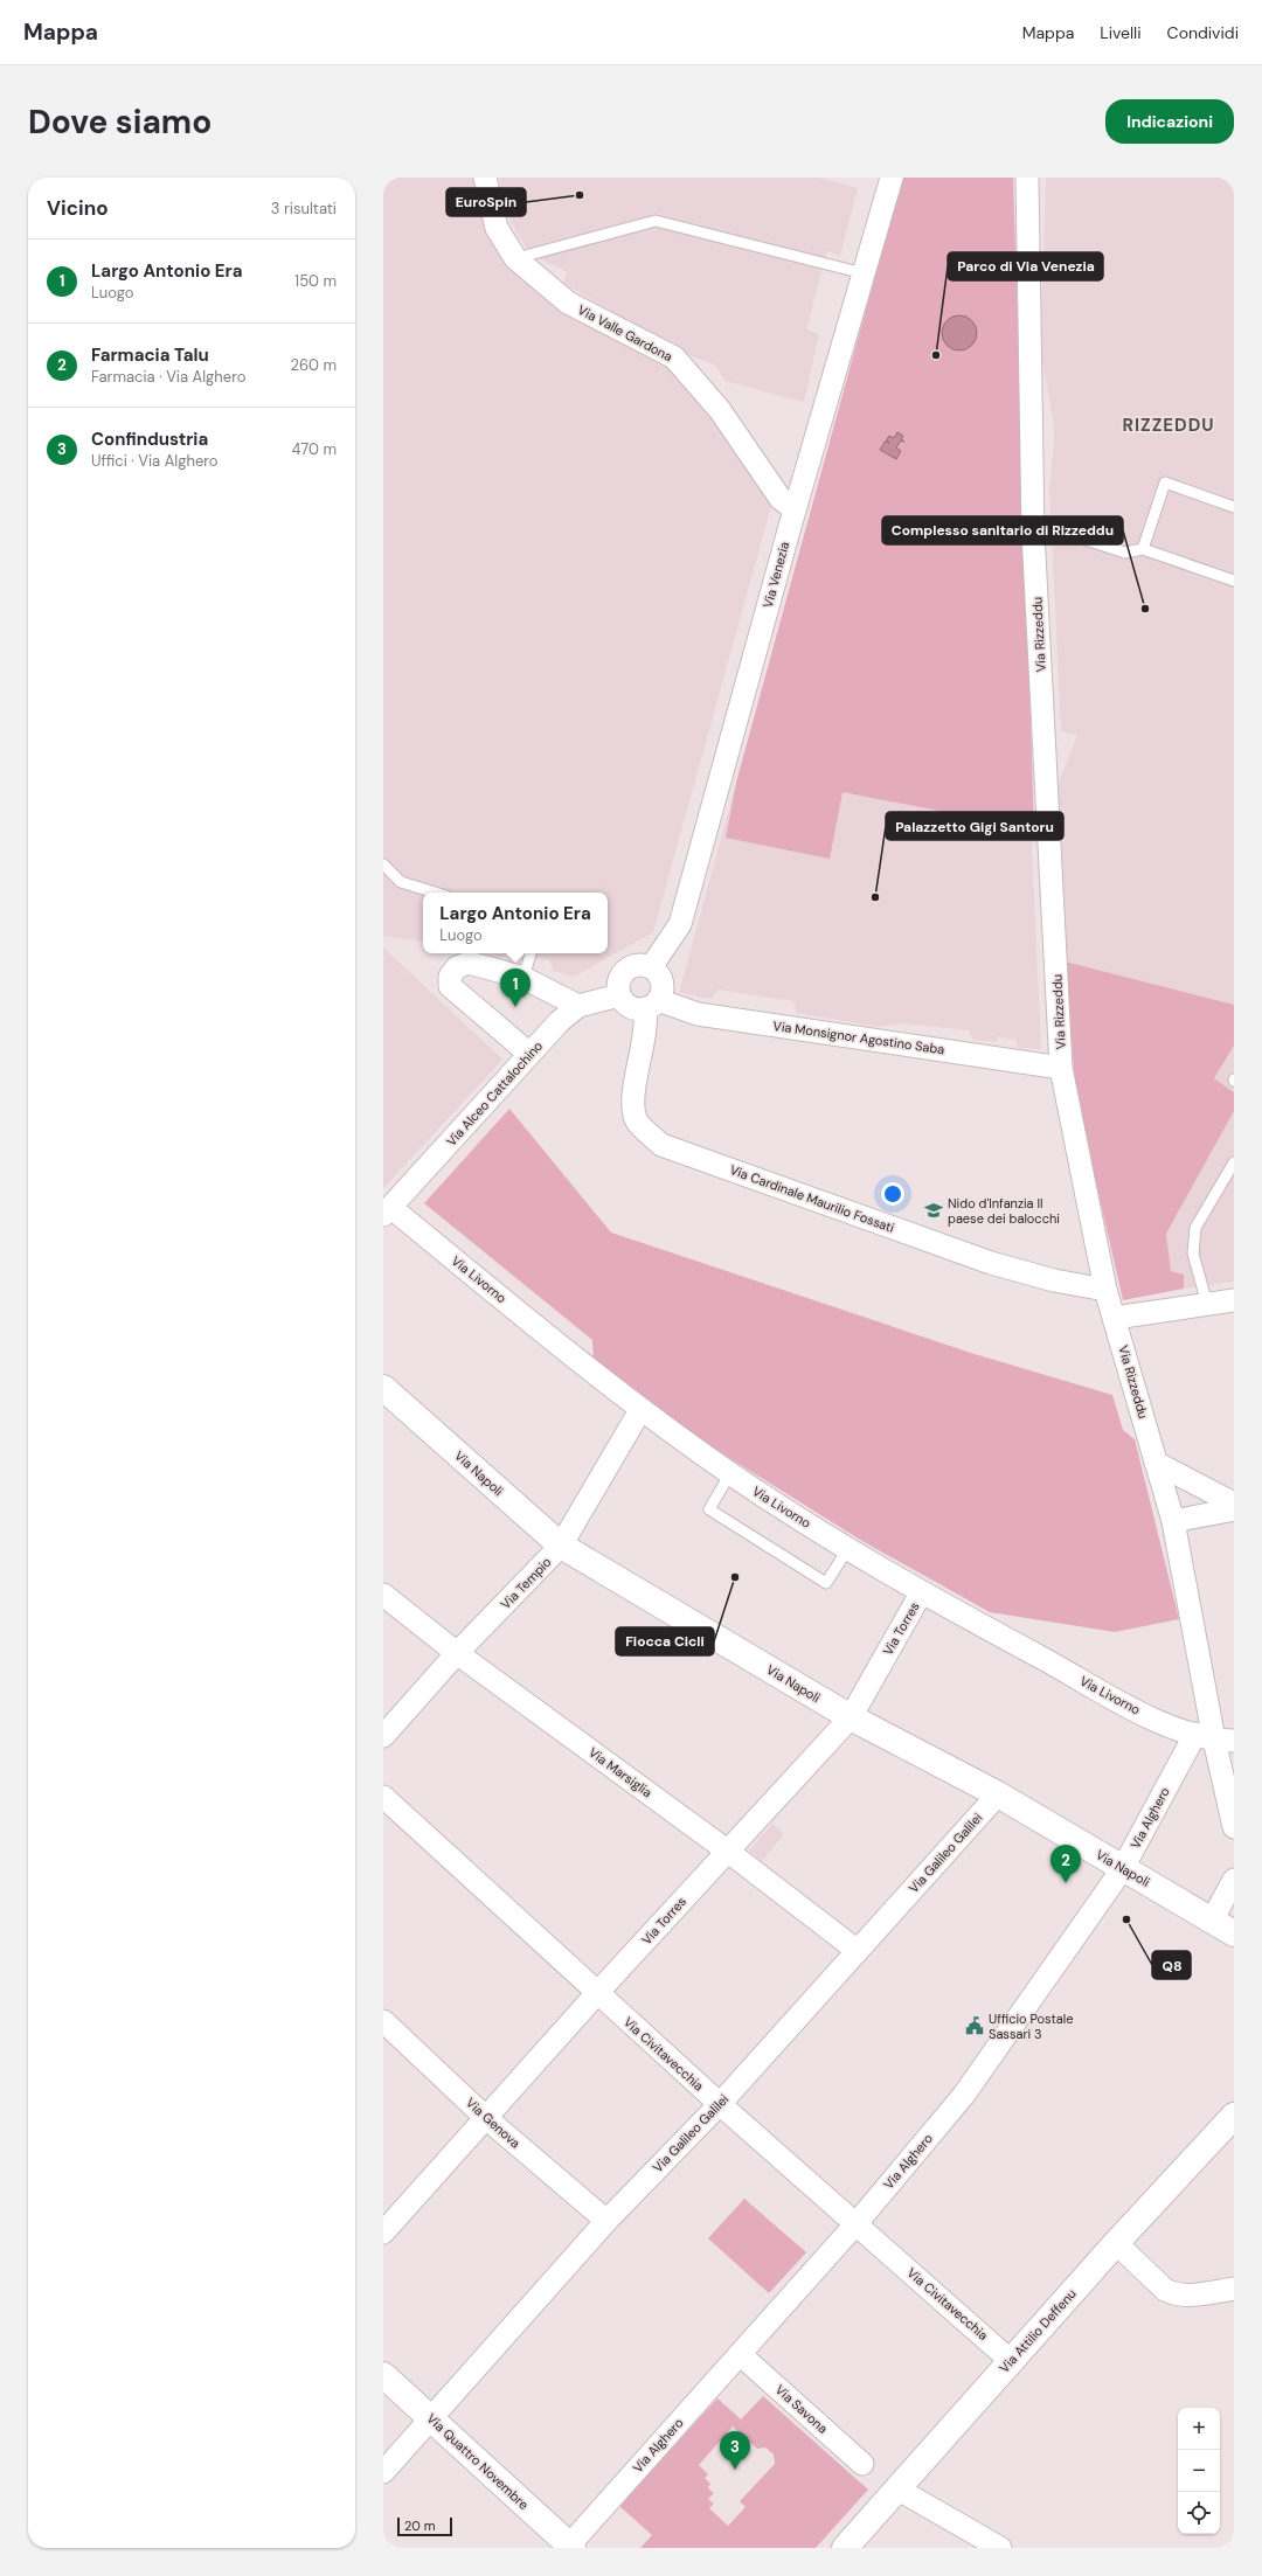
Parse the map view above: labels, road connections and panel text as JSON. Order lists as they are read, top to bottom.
{
  "streets": {
    "main road": ["Via Napoli", "Via Attilio Deffenu", "Via Quattro Novembre"],
    "street": [
      "Via Valle Gardona",
      "Via Venezia",
      "Via Rizzeddu",
      "Via Monsignor Agostino Saba",
      "Via Alceo Cattalochino",
      "Via Cardinale Maurilio Fossati",
      "Via Livorno",
      "Via Tempio",
      "Via Torres",
      "Via Marsiglia",
      "Via Alghero",
      "Via Galileo Galilei",
      "Via Civitavecchia",
      "Via Genova",
      "Via Savona"
    ]
  },
  "crossings": [
    ["Via Valle Gardona", "Via Venezia"],
    ["Via Venezia", "Via Monsignor Agostino Saba"],
    ["Via Venezia", "Via Alceo Cattalochino"],
    ["Via Venezia", "Via Cardinale Maurilio Fossati"],
    ["Via Rizzeddu", "Via Monsignor Agostino Saba"],
    ["Via Rizzeddu", "Via Cardinale Maurilio Fossati"],
    ["Via Rizzeddu", "Via Livorno"],
    ["Via Rizzeddu", "Via Alghero"],
    ["Via Monsignor Agostino Saba", "Via Alceo Cattalochino"],
    ["Via Monsignor Agostino Saba", "Via Cardinale Maurilio Fossati"],
    ["Via Alceo Cattalochino", "Via Cardinale Maurilio Fossati"],
    ["Via Alceo Cattalochino", "Via Livorno"],
    ["Via Livorno", "Via Tempio"],
    ["Via Livorno", "Via Torres"],
    ["Via Livorno", "Via Alghero"],
    ["Via Napoli", "Via Tempio"],
    ["Via Napoli", "Via Torres"],
    ["Via Napoli", "Via Alghero"],
    ["Via Napoli", "Via Galileo Galilei"],
    ["Via Tempio", "Via Marsiglia"],
    ["Via Torres", "Via Marsiglia"],
    ["Via Torres", "Via Civitavecchia"],
    ["Via Torres", "Via Genova"],
    ["Via Marsiglia", "Via Galileo Galilei"],
    ["Via Alghero", "Via Civitavecchia"],
    ["Via Alghero", "Via Savona"],
    ["Via Alghero", "Via Quattro Novembre"],
    ["Via Galileo Galilei", "Via Civitavecchia"],
    ["Via Galileo Galilei", "Via Genova"],
    ["Via Galileo Galilei", "Via Quattro Novembre"],
    ["Via Civitavecchia", "Via Attilio Deffenu"]
  ],
  "districts": ["RIZZEDDU"],
  "places": {
    "other": [
      "EuroSpin",
      "Parco di Via Venezia",
      "Complesso sanitario di Rizzeddu",
      "Palazzetto Gigi Santoru",
      "Fiocca Cicli",
      "Q8"
    ],
    "school or university": ["Nido d'Infanzia Il paese dei balocchi"],
    "public building": ["Ufficio Postale Sassari 3"]
  },
  "scale_bar": "20 m",
  "page": {
    "header": "Mappa",
    "nav": ["Mappa", "Livelli", "Condividi"],
    "buttons": "Indicazioni",
    "title": "Dove siamo",
    "heading": ["Vicino", "3 risultati"],
    "list": [
      {
        "mark": "1",
        "name": "Largo Antonio Era",
        "note": "Luogo",
        "value": "150 m"
      },
      {
        "mark": "2",
        "name": "Farmacia Talu",
        "note": "Farmacia · Via Alghero",
        "value": "260 m"
      },
      {
        "mark": "3",
        "name": "Confindustria",
        "note": "Uffici · Via Alghero",
        "value": "470 m"
      }
    ],
    "popup": ["Largo Antonio Era", "Luogo"],
    "pins": ["1", "2", "3"],
    "map_buttons": ["+", "−"],
    "scale": "20 m"
  }
}
